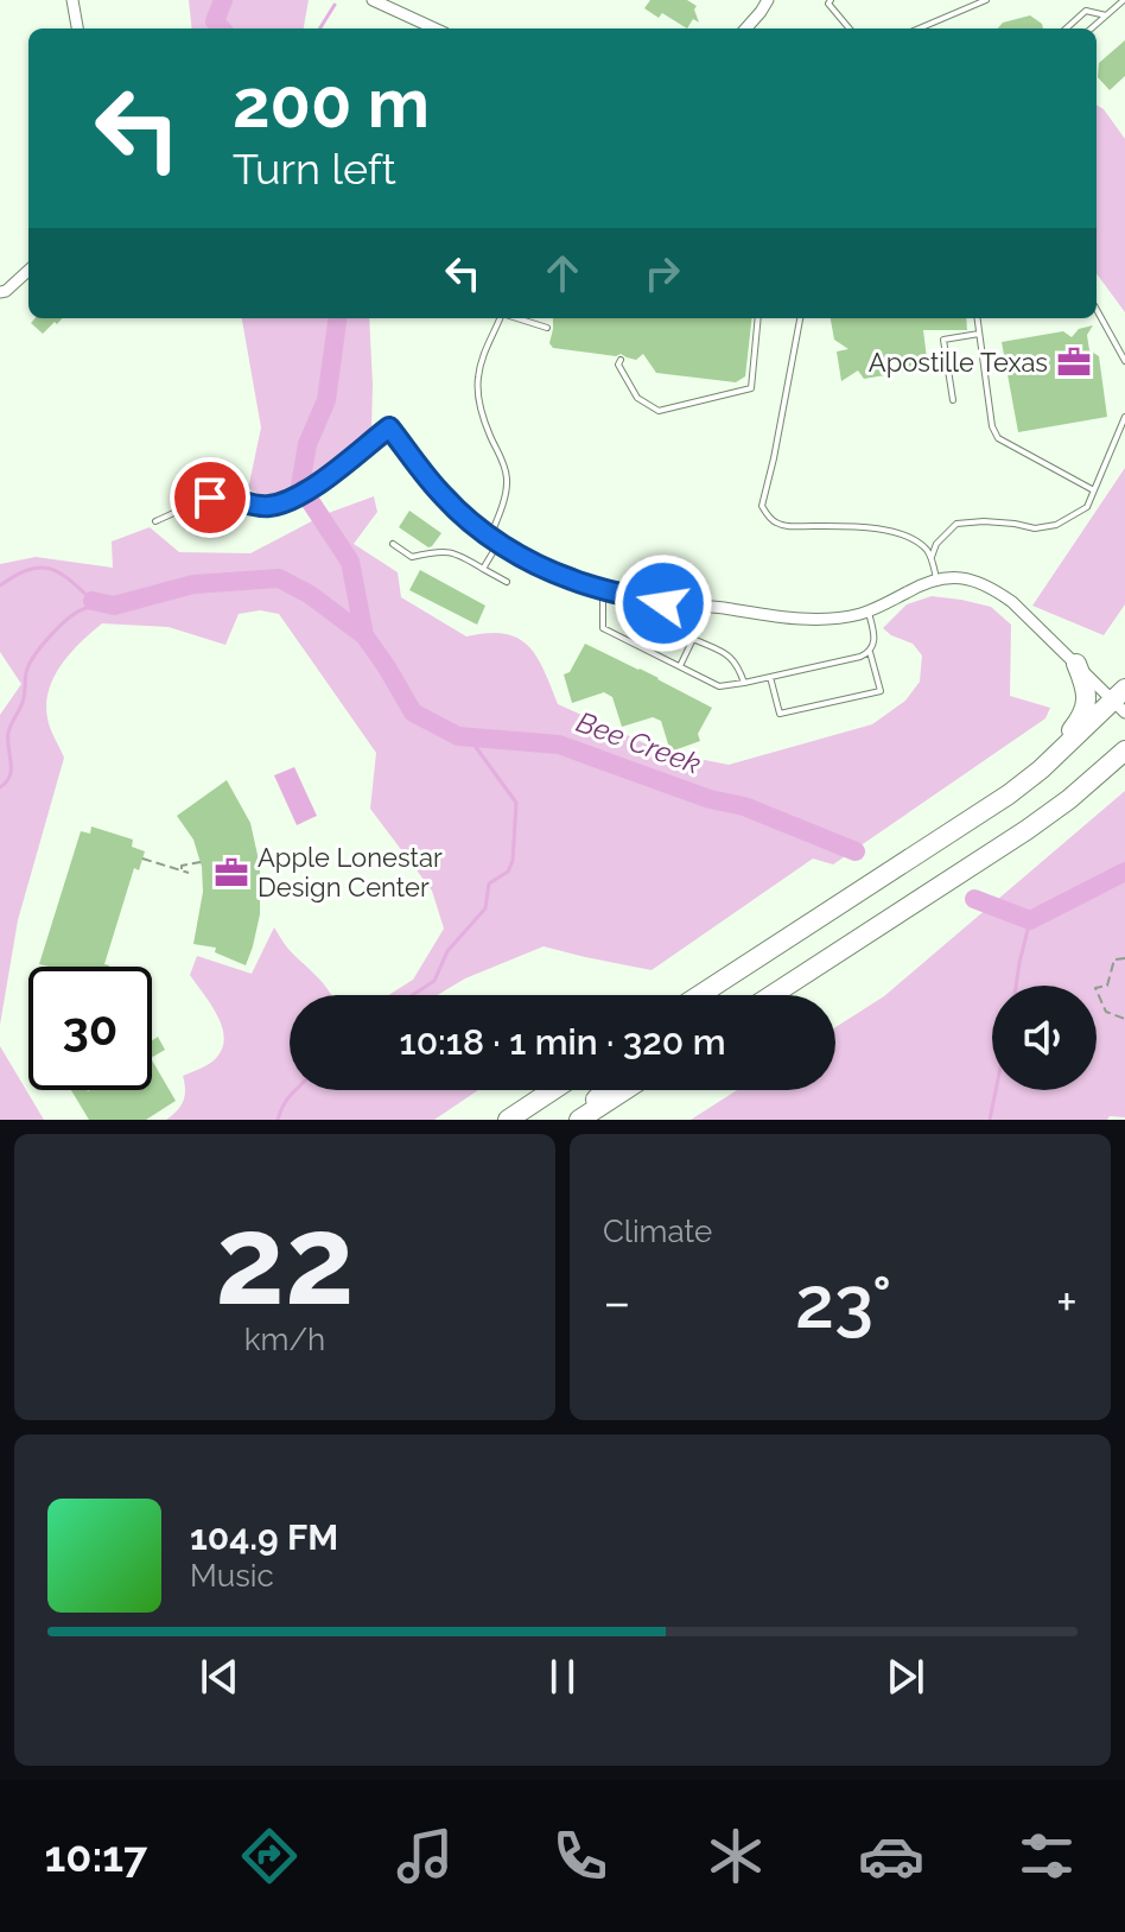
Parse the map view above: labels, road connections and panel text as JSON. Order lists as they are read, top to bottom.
{
  "water": ["Bee Creek"],
  "places": {
    "office": ["Apostille Texas", "Apple Lonestar Design Center"]
  },
  "page": {
    "turn": ["200 m", "Turn left"],
    "limit": "30",
    "trip": "10:18 · 1 min · 320 m",
    "tile": [
      ["22", "km/h"],
      "Climate"
    ],
    "heat": ["−", "23°", "+"],
    "song": ["104.9 FM", "Music"],
    "tabs": "10:17"
  }
}
